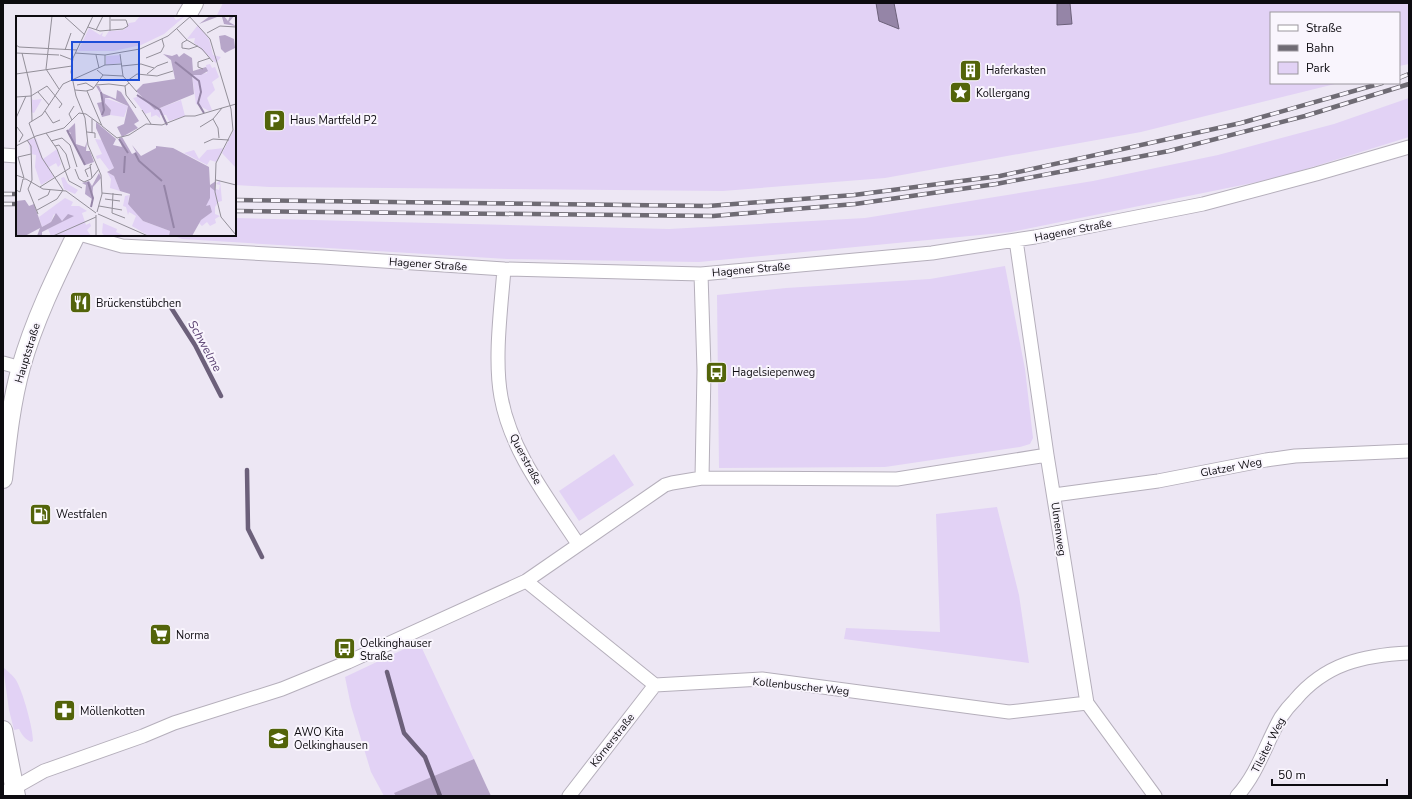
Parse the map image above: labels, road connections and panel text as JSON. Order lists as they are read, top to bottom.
{
  "streets": {
    "main road": ["Hauptstraße"],
    "street": [
      "Hagener Straße",
      "Querstraße",
      "Glatzer Weg",
      "Ulmenweg",
      "Kollenbuscher Weg",
      "Körnerstraße",
      "Tilsiter Weg"
    ]
  },
  "crossings": [
    ["Hagener Straße", "Querstraße"],
    ["Hagener Straße", "Ulmenweg"],
    ["Glatzer Weg", "Ulmenweg"],
    ["Ulmenweg", "Kollenbuscher Weg"],
    ["Kollenbuscher Weg", "Körnerstraße"]
  ],
  "water": ["Schwelme"],
  "places": {
    "building": ["Haferkasten"],
    "place": ["Kollergang"],
    "parking": ["Haus Martfeld P2"],
    "restaurant": ["Brückenstübchen"],
    "bus stop": ["Hagelsiepenweg", "Oelkinghauser Straße"],
    "fuel station": ["Westfalen"],
    "supermarket": ["Norma"],
    "pharmacy": ["Möllenkotten"],
    "school or university": ["AWO Kita Oelkinghausen"]
  },
  "legend": ["Straße", "Bahn", "Park"],
  "scale_bar": "50 m"
}
